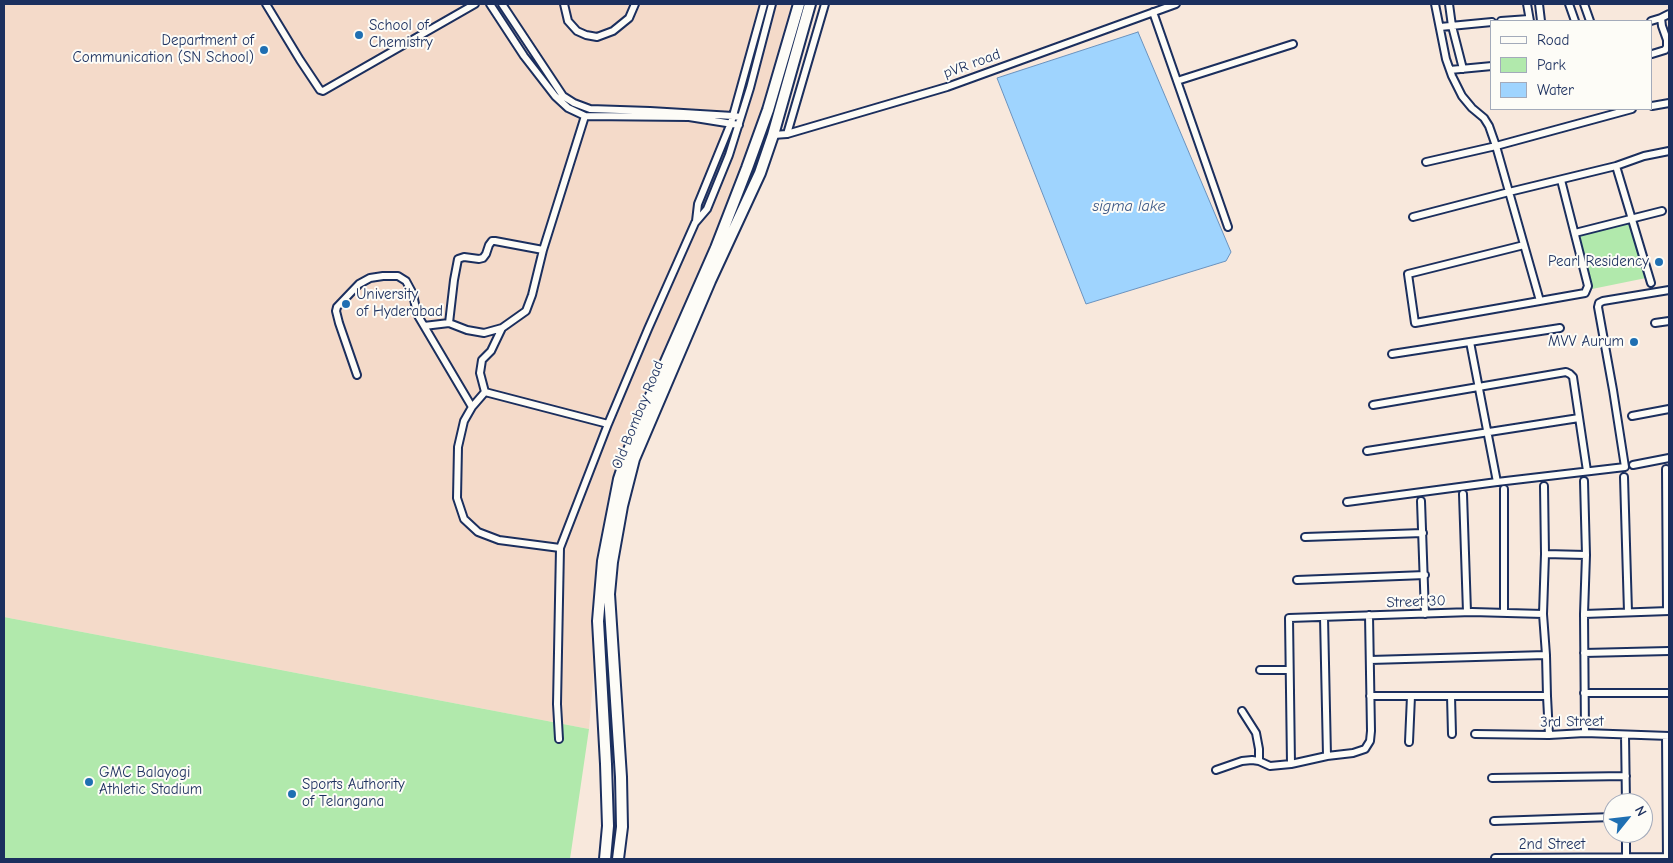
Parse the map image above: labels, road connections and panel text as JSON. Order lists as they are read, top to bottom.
{
  "streets": {
    "main road": ["Old Bombay Road"],
    "street": [
      "pVR road",
      "Street 30",
      "3rd Street",
      "2nd Street"
    ]
  },
  "crossings": [
    ["pVR road", "Old Bombay Road"]
  ],
  "water": ["sigma lake"],
  "places": [
    "School of Chemistry",
    "Department of Communication (SN School)",
    "Pearl Residency",
    "University of Hyderabad",
    "MVV Aurum",
    "GMC Balayogi Athletic Stadium",
    "Sports Authority of Telangana"
  ],
  "legend": ["Road", "Park", "Water"],
  "north": "top right"
}
